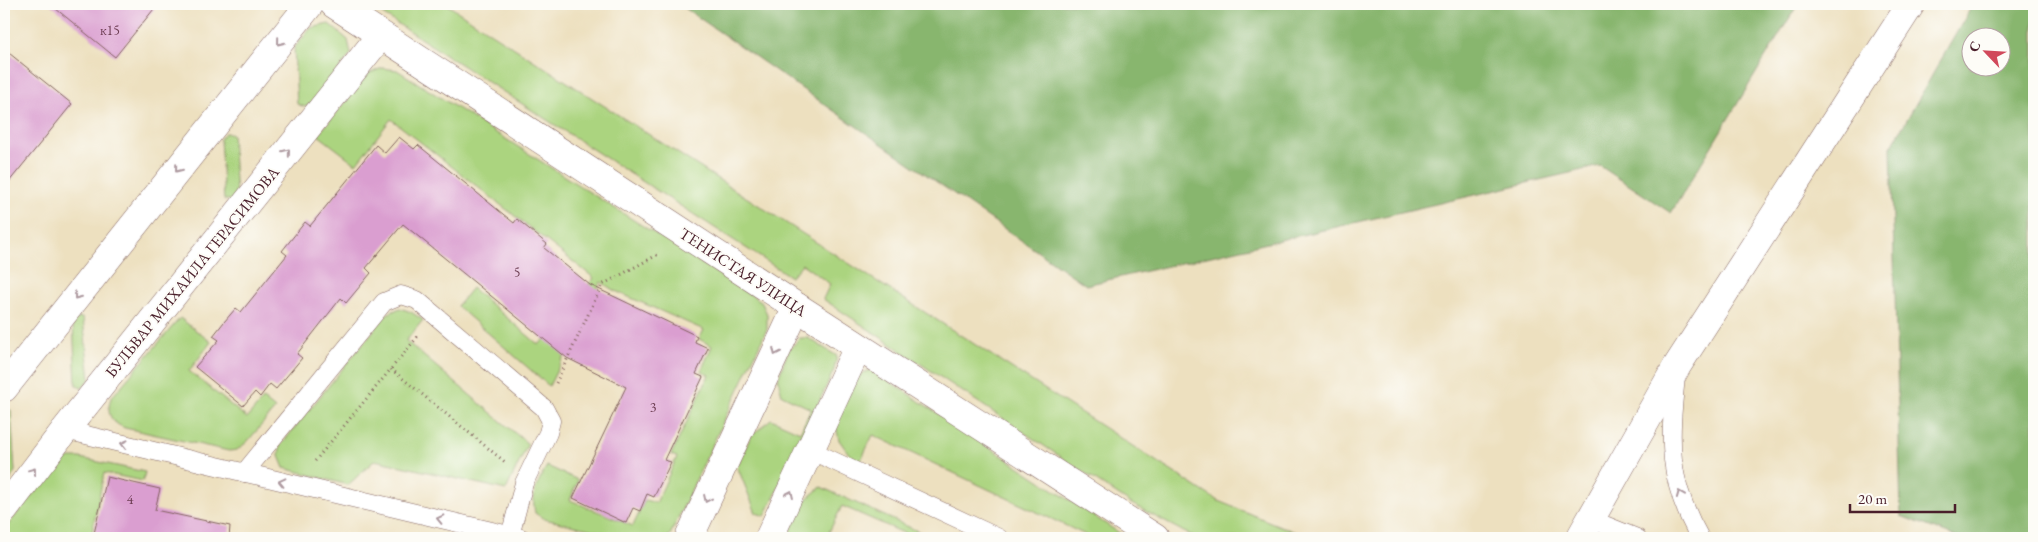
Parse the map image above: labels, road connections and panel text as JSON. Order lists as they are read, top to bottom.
{
  "streets": {
    "street": ["БУЛЬВАР МИХАИЛА ГЕРАСИМОВА", "ТЕНИСТАЯ УЛИЦА"]
  },
  "crossings": [
    ["БУЛЬВАР МИХАИЛА ГЕРАСИМОВА", "ТЕНИСТАЯ УЛИЦА"]
  ],
  "house_numbers": [
    "к15",
    "5",
    "3",
    "4"
  ],
  "scale_bar": "20 m",
  "north": "top left"
}
